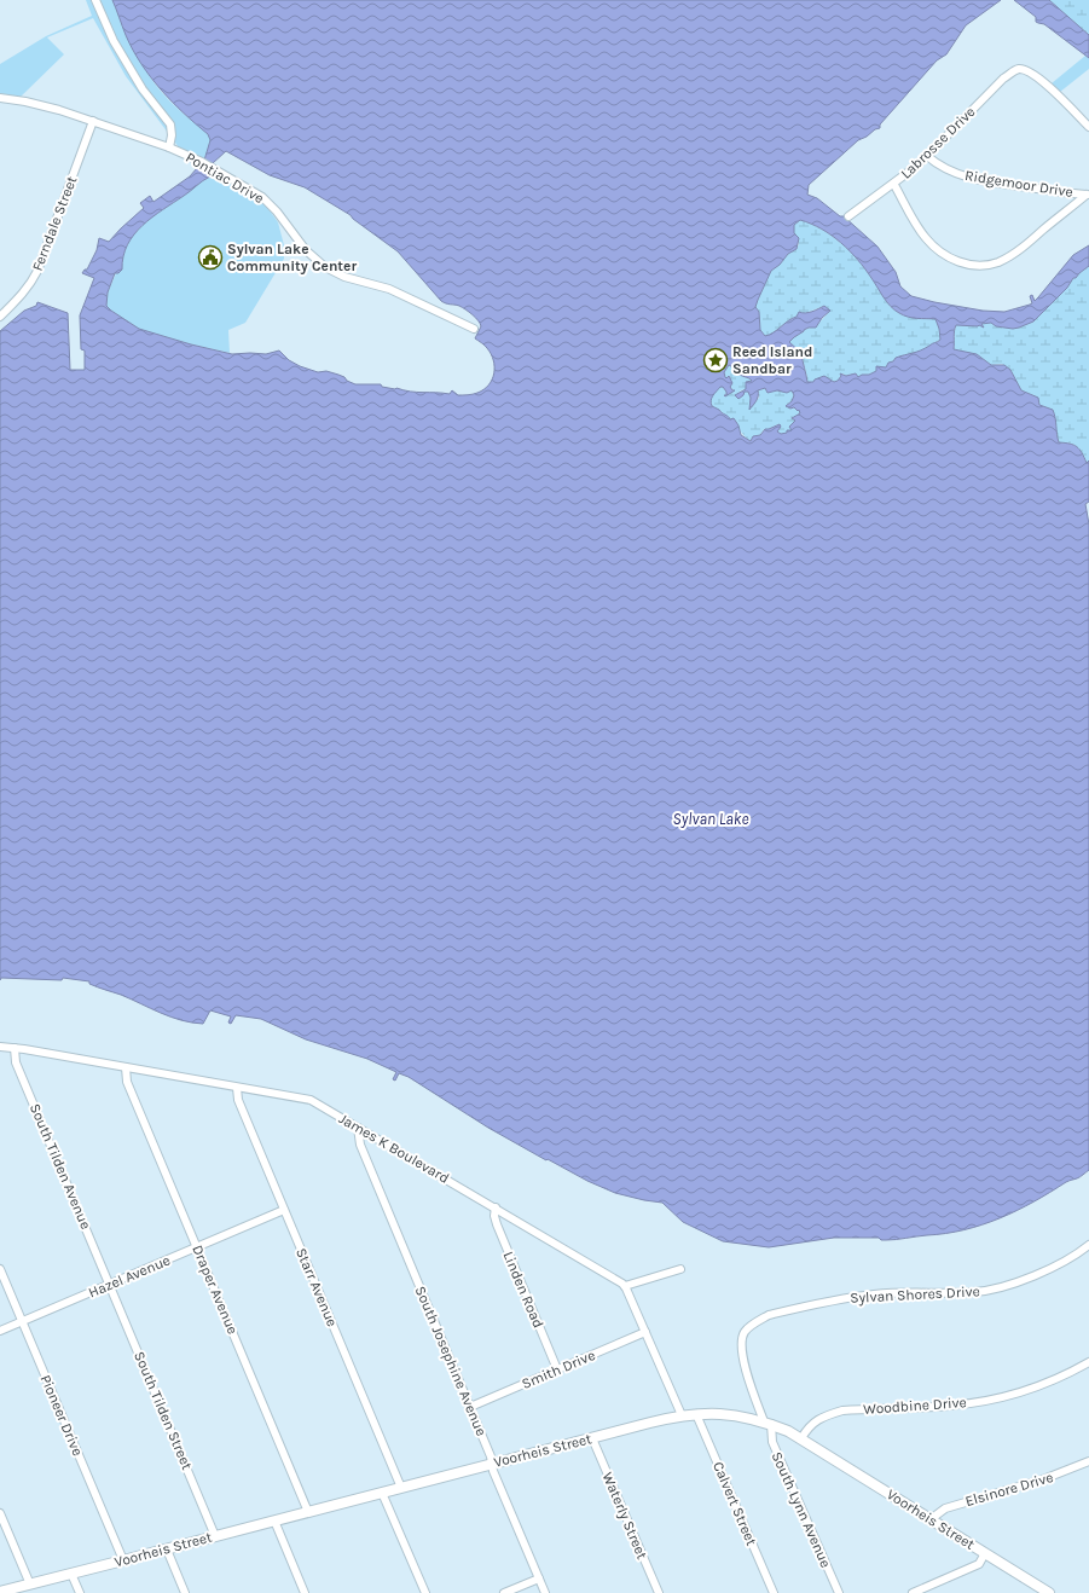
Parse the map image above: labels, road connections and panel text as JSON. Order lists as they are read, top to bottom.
{
  "streets": {
    "street": [
      "Labrosse Drive",
      "Pontiac Drive",
      "Ridgemoor Drive",
      "Ferndale Street",
      "James K Boulevard",
      "South Tilden Avenue",
      "Hazel Avenue",
      "Starr Avenue",
      "Draper Avenue",
      "Linden Road",
      "Sylvan Shores Drive",
      "South Josephine Avenue",
      "Smith Drive",
      "Woodbine Drive",
      "South Tilden Street",
      "Pioneer Drive",
      "Voorheis Street",
      "Elsinore Drive",
      "Calvert Street",
      "South Lynn Avenue",
      "Waterly Street"
    ]
  },
  "crossings": [
    ["Labrosse Drive", "Ridgemoor Drive"],
    ["Pontiac Drive", "Ferndale Street"],
    ["James K Boulevard", "South Tilden Avenue"],
    ["James K Boulevard", "Starr Avenue"],
    ["James K Boulevard", "Draper Avenue"],
    ["James K Boulevard", "Linden Road"],
    ["James K Boulevard", "South Josephine Avenue"],
    ["James K Boulevard", "Smith Drive"],
    ["James K Boulevard", "Voorheis Street"],
    ["South Tilden Avenue", "Hazel Avenue"],
    ["South Tilden Avenue", "South Tilden Street"],
    ["Hazel Avenue", "Starr Avenue"],
    ["Hazel Avenue", "Draper Avenue"],
    ["Hazel Avenue", "South Tilden Street"],
    ["Hazel Avenue", "Pioneer Drive"],
    ["Starr Avenue", "Voorheis Street"],
    ["Draper Avenue", "Voorheis Street"],
    ["Linden Road", "Smith Drive"],
    ["Sylvan Shores Drive", "Voorheis Street"],
    ["Sylvan Shores Drive", "South Lynn Avenue"],
    ["South Josephine Avenue", "Smith Drive"],
    ["South Josephine Avenue", "Voorheis Street"],
    ["Woodbine Drive", "Voorheis Street"],
    ["South Tilden Street", "Voorheis Street"],
    ["Pioneer Drive", "Voorheis Street"],
    ["Voorheis Street", "Elsinore Drive"],
    ["Voorheis Street", "Calvert Street"],
    ["Voorheis Street", "South Lynn Avenue"],
    ["Voorheis Street", "Waterly Street"]
  ],
  "water": ["Sylvan Lake"],
  "places": {
    "public building": ["Sylvan Lake Community Center"],
    "place": ["Reed Island Sandbar"]
  }
}
